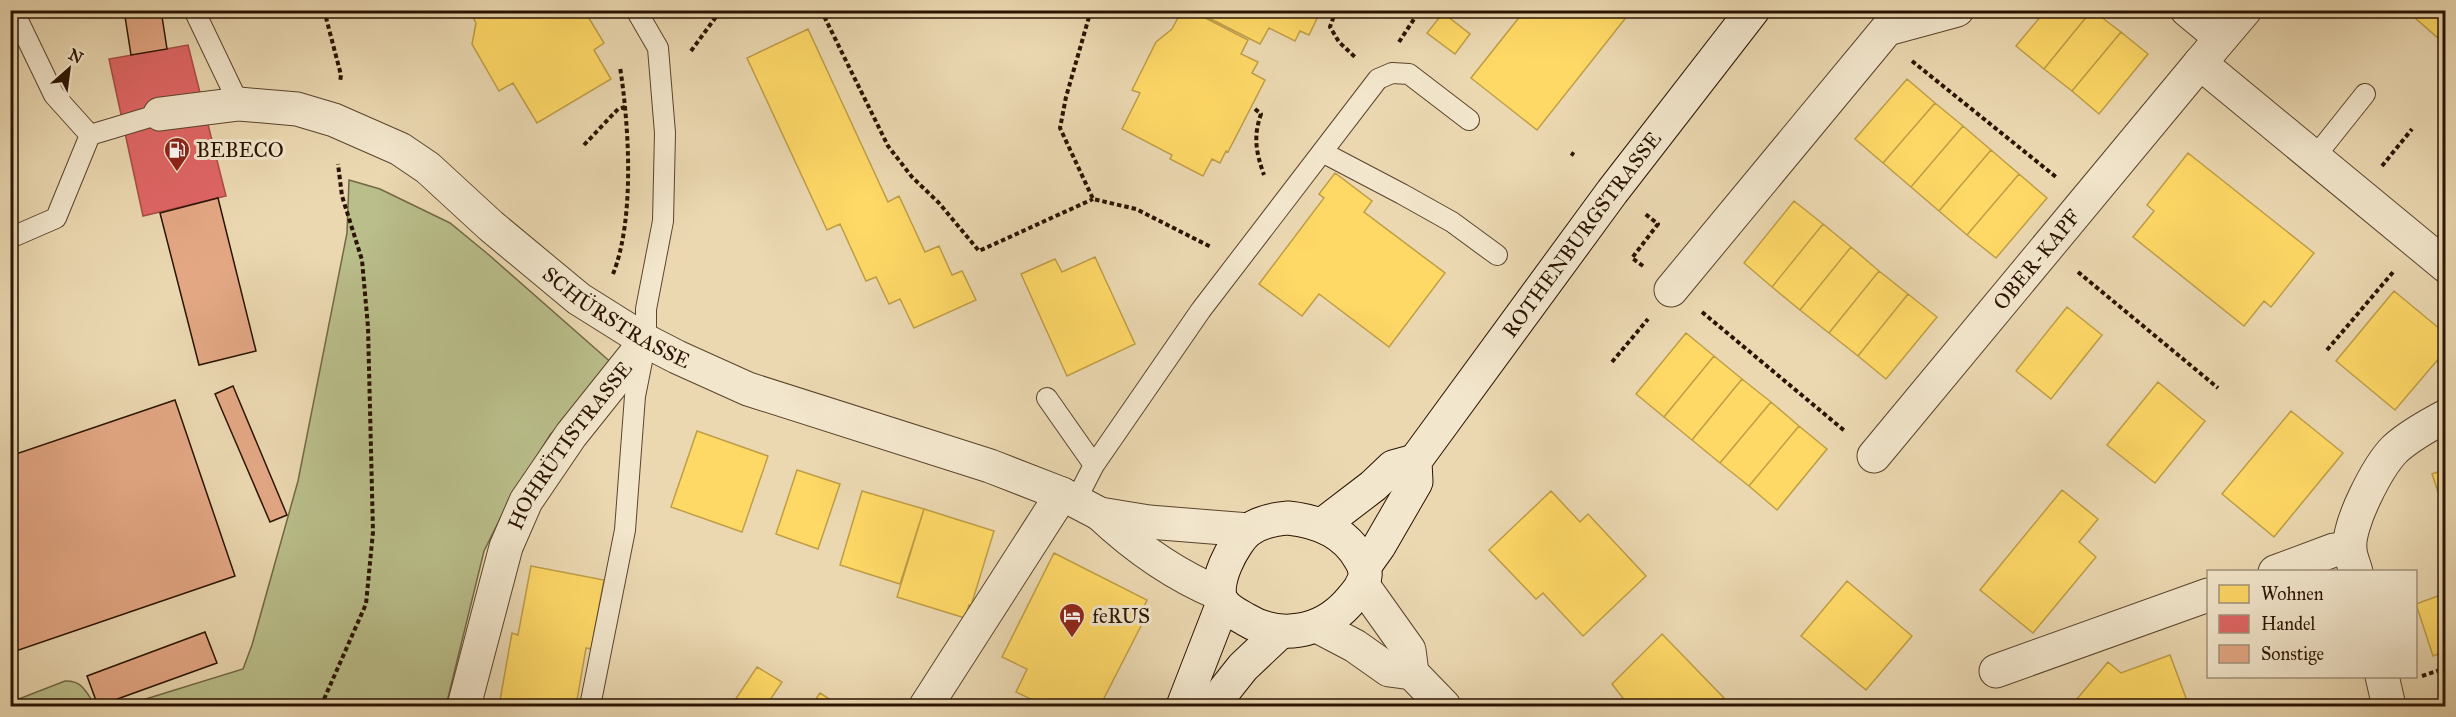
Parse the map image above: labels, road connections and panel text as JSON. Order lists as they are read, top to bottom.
{
  "streets": {
    "street": [
      "ROTHENBURGSTRASSE",
      "OBER-KAPF",
      "SCHÜRSTRASSE",
      "HOHRÜTISTRASSE"
    ]
  },
  "crossings": [
    ["ROTHENBURGSTRASSE", "SCHÜRSTRASSE"],
    ["SCHÜRSTRASSE", "HOHRÜTISTRASSE"]
  ],
  "places": {
    "fuel station": ["BEBECO"],
    "hotel": ["feRUS"]
  },
  "legend": ["Wohnen", "Handel", "Sonstige"],
  "north": "top right"
}
